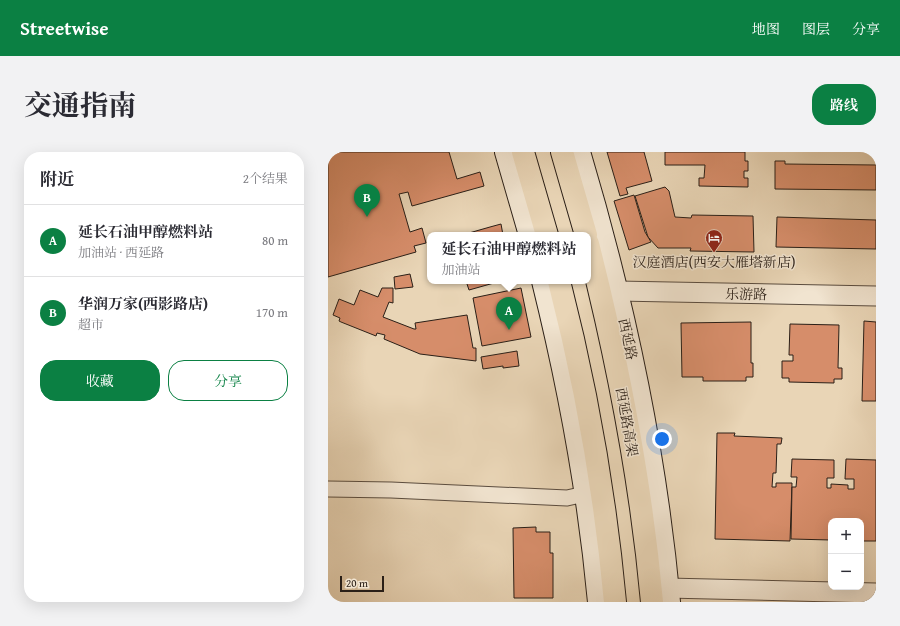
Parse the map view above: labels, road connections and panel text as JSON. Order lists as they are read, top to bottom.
{
  "streets": {
    "highway": ["西延路高架"],
    "main road": ["西延路"],
    "street": ["乐游路"]
  },
  "crossings": [
    ["乐游路", "西延路"],
    ["西延路", "西延路高架"]
  ],
  "places": {
    "hotel": ["汉庭酒店(西安大雁塔新店)"]
  },
  "scale_bar": "20 m",
  "page": {
    "header": "Streetwise",
    "nav": ["地图", "图层", "分享"],
    "title": "交通指南",
    "buttons": [
      "路线",
      ["收藏", "分享"]
    ],
    "heading": ["附近", "2个结果"],
    "pins": ["B", "A"],
    "list": [
      {
        "mark": "A",
        "name": "延长石油甲醇燃料站",
        "note": "加油站 · 西延路",
        "value": "80 m"
      },
      {
        "mark": "B",
        "name": "华润万家(西影路店)",
        "note": "超市",
        "value": "170 m"
      }
    ],
    "popup": ["延长石油甲醇燃料站", "加油站"],
    "map_buttons": ["+", "−"],
    "scale": "20 m"
  }
}
